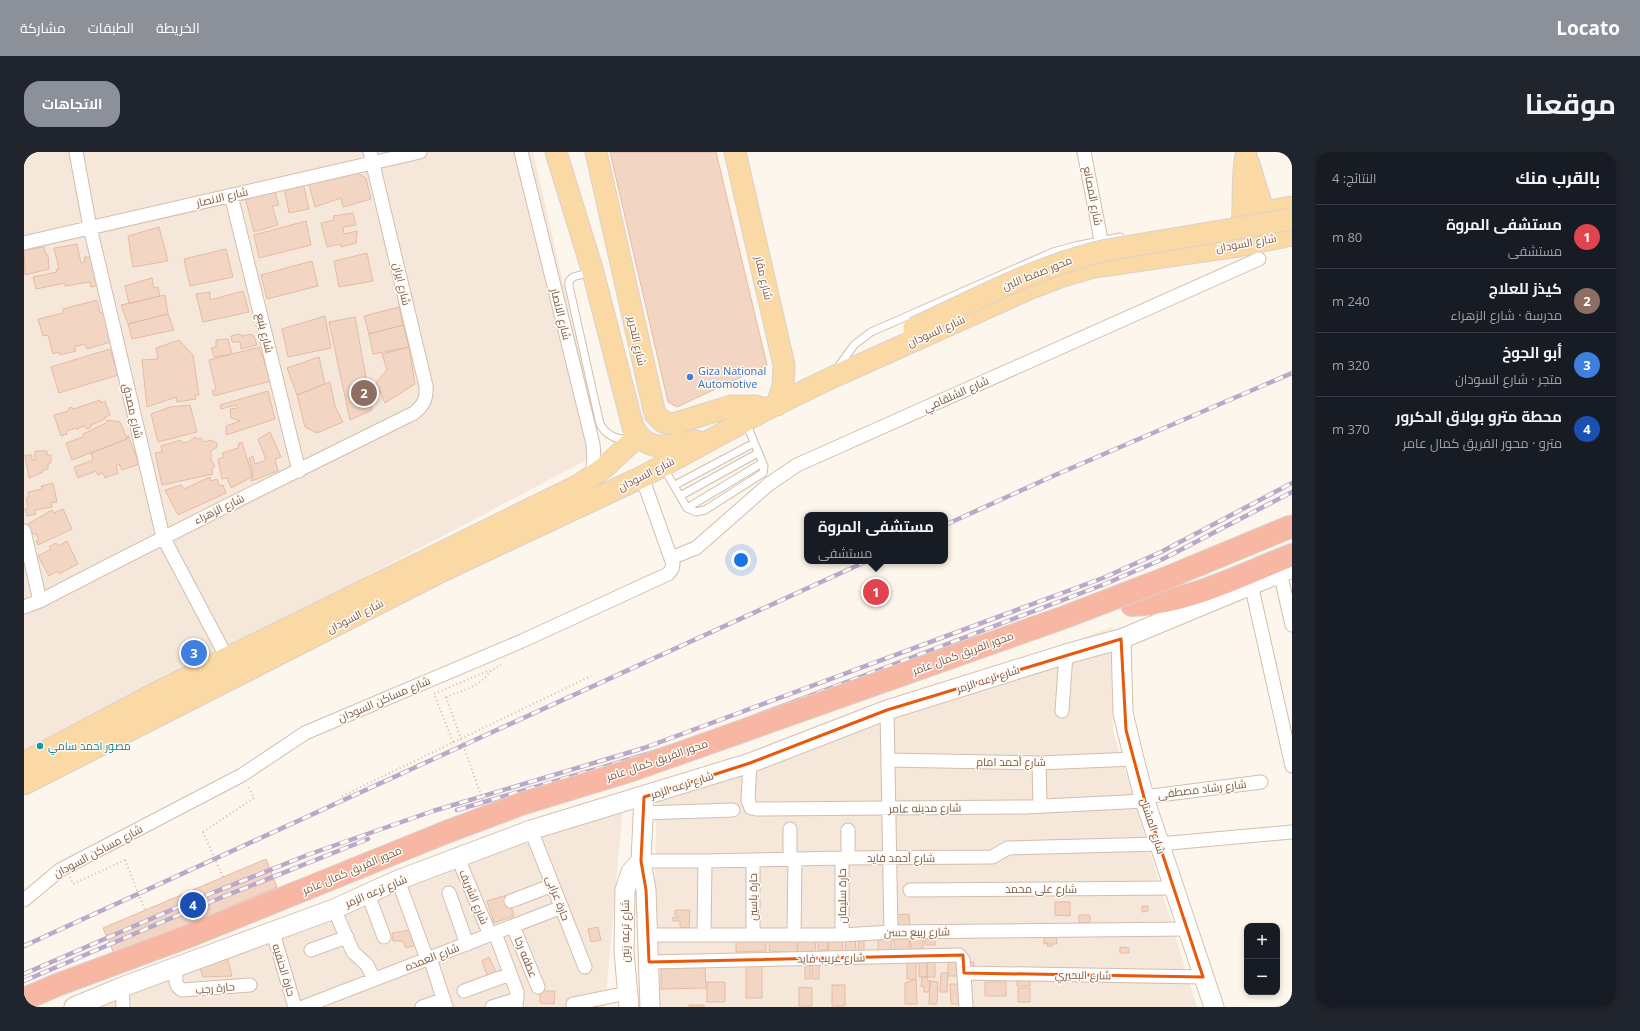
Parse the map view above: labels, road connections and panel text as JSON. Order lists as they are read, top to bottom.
{
  "streets": {
    "highway": ["محور الفريق كمال عامر"],
    "main road": [
      "شارع السودان",
      "محور صفط اللبن",
      "شارع مقار",
      "شارع التحرير",
      "شارع ترعه الزمر",
      "شارع المشتل",
      "شارع ترعه زنين"
    ],
    "street": [
      "شارع المصانع",
      "شارع الانصار",
      "شارع ايران",
      "شارع ينبع",
      "شارع الشلقامي",
      "شارع مصدق",
      "شارع الزهراء",
      "شارع مساكن السودان",
      "شارع أحمد امام",
      "شارع رشاد مصطفى",
      "شارع مدينه عامر",
      "شارع أحمد فايد",
      "شارع على محمد",
      "حارة سليمان",
      "شارع الشريف",
      "حارة ياسين",
      "حارة عرابى",
      "شارع ربيع حسن",
      "شارع العمده",
      "عطفه رخا",
      "شارع غريب فايد",
      "حارة الحنفيه",
      "شارع البحيري",
      "حارة رجب"
    ]
  },
  "crossings": [
    ["شارع الانصار", "شارع السودان"],
    ["شارع الانصار", "شارع ايران"],
    ["شارع الانصار", "شارع ينبع"],
    ["شارع الانصار", "شارع مصدق"],
    ["شارع السودان", "محور صفط اللبن"],
    ["شارع السودان", "شارع مقار"],
    ["شارع السودان", "شارع التحرير"],
    ["شارع السودان", "شارع مصدق"],
    ["شارع ايران", "شارع الزهراء"],
    ["شارع ينبع", "شارع الزهراء"],
    ["شارع الشلقامي", "شارع مساكن السودان"],
    ["شارع مصدق", "شارع الزهراء"],
    ["محور الفريق كمال عامر", "شارع ترعه الزمر"],
    ["شارع ترعه الزمر", "شارع مدينه عامر"],
    ["شارع ترعه الزمر", "شارع المشتل"],
    ["شارع ترعه الزمر", "شارع الشريف"],
    ["شارع ترعه الزمر", "حارة عرابى"],
    ["شارع ترعه الزمر", "شارع ترعه زنين"],
    ["شارع ترعه الزمر", "حارة الحنفيه"],
    ["شارع ترعه الزمر", "حارة رجب"],
    ["شارع أحمد امام", "شارع المشتل"],
    ["شارع رشاد مصطفى", "شارع مدينه عامر"],
    ["شارع رشاد مصطفى", "شارع المشتل"],
    ["شارع مدينه عامر", "شارع المشتل"],
    ["شارع المشتل", "شارع أحمد فايد"],
    ["شارع المشتل", "شارع على محمد"],
    ["شارع المشتل", "شارع ربيع حسن"],
    ["شارع المشتل", "شارع البحيري"],
    ["شارع أحمد فايد", "حارة سليمان"],
    ["شارع أحمد فايد", "حارة ياسين"],
    ["شارع أحمد فايد", "شارع ترعه زنين"],
    ["حارة سليمان", "شارع ربيع حسن"],
    ["شارع الشريف", "شارع العمده"],
    ["حارة ياسين", "شارع ربيع حسن"],
    ["حارة عرابى", "شارع العمده"],
    ["شارع ترعه زنين", "شارع ربيع حسن"],
    ["شارع ترعه زنين", "شارع غريب فايد"],
    ["شارع العمده", "عطفه رخا"],
    ["شارع غريب فايد", "شارع البحيري"]
  ],
  "places": ["Giza National Automotive", "مصور احمد سامي"],
  "page": {
    "header": "Locato",
    "nav": ["الخريطة", "الطبقات", "مشاركة"],
    "title": "موقعنا",
    "buttons": "الاتجاهات",
    "heading": ["بالقرب منك", "النتائج: 4"],
    "list": [
      {
        "mark": "1",
        "name": "مستشفى المروة",
        "note": "مستشفى",
        "value": "80 m"
      },
      {
        "mark": "2",
        "name": "كيذز للعلاج",
        "note": "مدرسة · شارع الزهراء",
        "value": "240 m"
      },
      {
        "mark": "3",
        "name": "أبو الجوخ",
        "note": "متجر · شارع السودان",
        "value": "320 m"
      },
      {
        "mark": "4",
        "name": "محطة مترو بولاق الدكرور",
        "note": "مترو · محور الفريق كمال عامر",
        "value": "370 m"
      }
    ],
    "pins": [
      "2",
      "1",
      "3",
      "4"
    ],
    "popup": ["مستشفى المروة", "مستشفى"],
    "map_buttons": ["+", "−"]
  }
}
